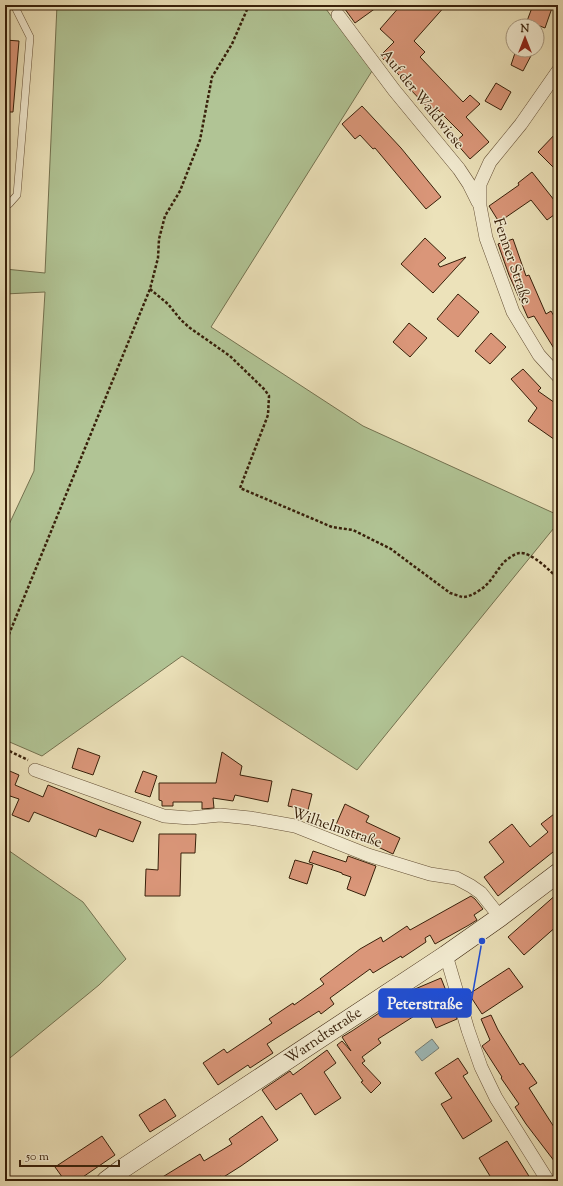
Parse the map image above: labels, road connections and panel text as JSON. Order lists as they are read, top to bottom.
{
  "streets": {
    "main road": ["Warndtstraße"],
    "street": ["Auf der Waldwiese", "Fenner Straße", "Wilhelmstraße"]
  },
  "crossings": [
    ["Auf der Waldwiese", "Fenner Straße"],
    ["Wilhelmstraße", "Warndtstraße"]
  ],
  "places": ["Peterstraße"],
  "scale_bar": "50 m",
  "north": "top"
}
